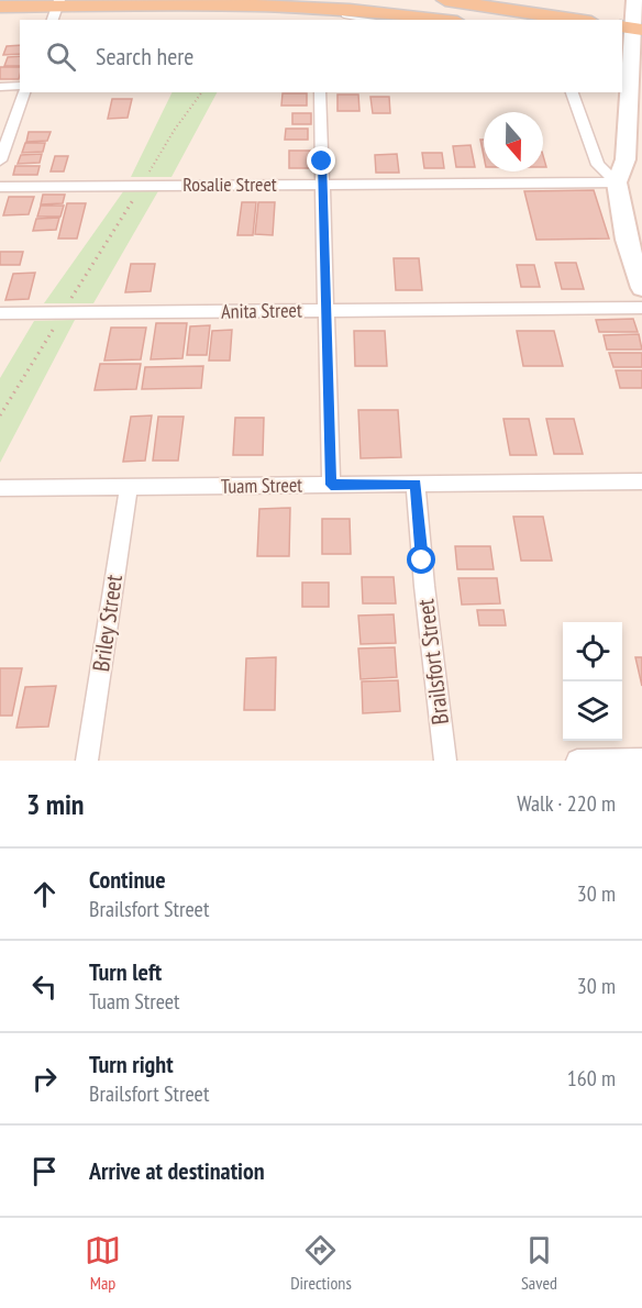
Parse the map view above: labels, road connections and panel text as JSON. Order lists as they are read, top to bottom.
{
  "streets": {
    "street": [
      "Rosalie Street",
      "Anita Street",
      "Tuam Street",
      "Briley Street",
      "Brailsfort Street"
    ]
  },
  "crossings": [
    ["Tuam Street", "Briley Street"],
    ["Tuam Street", "Brailsfort Street"]
  ],
  "north": "bottom",
  "page": {
    "search": "Search here",
    "heading": ["3 min", "Walk · 220 m"],
    "list": [
      ["Continue", "Brailsfort Street", "30 m"],
      ["Turn left", "Tuam Street", "30 m"],
      ["Turn right", "Brailsfort Street", "160 m"],
      "Arrive at destination"
    ],
    "nav": ["Map", "Directions", "Saved"]
  }
}
